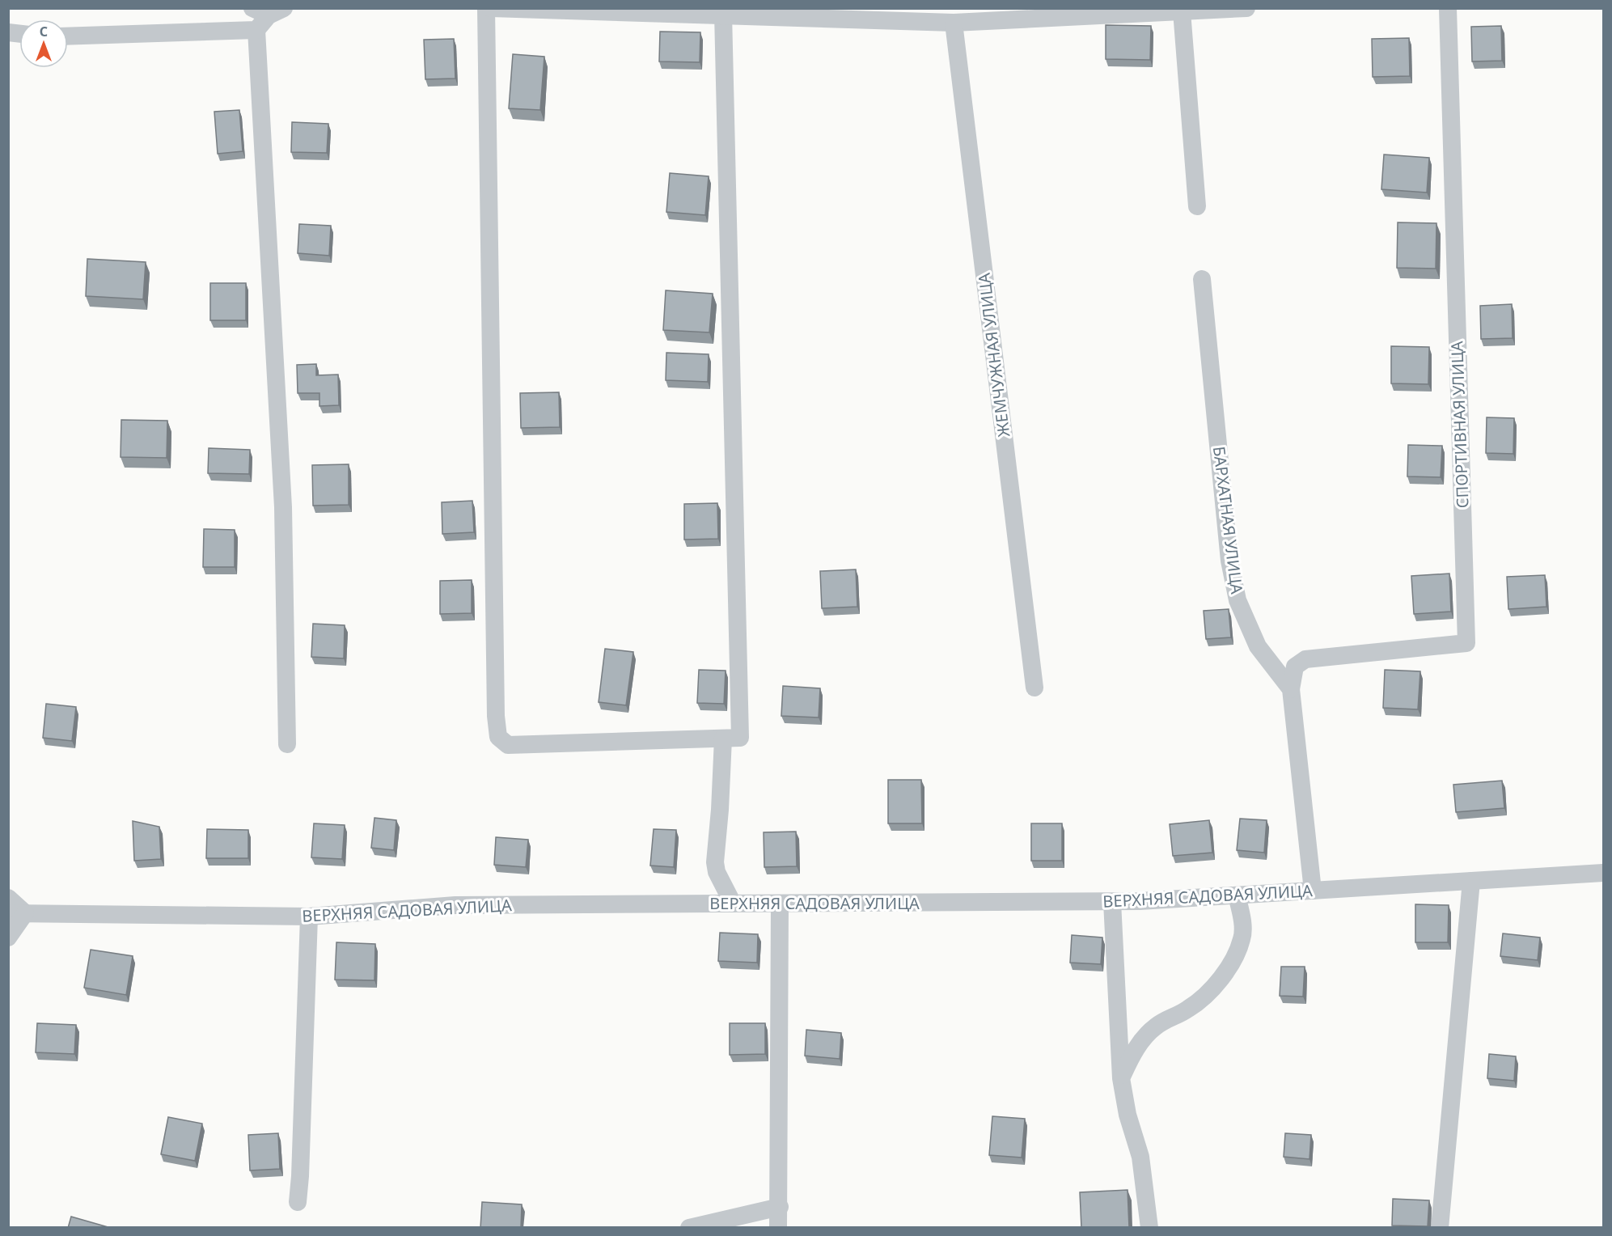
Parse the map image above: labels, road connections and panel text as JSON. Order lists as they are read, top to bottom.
{
  "streets": {
    "street": [
      "ЖЕМЧУЖНАЯ УЛИЦА",
      "СПОРТИВНАЯ УЛИЦА",
      "БАРХАТНАЯ УЛИЦА",
      "ВЕРХНЯЯ САДОВАЯ УЛИЦА"
    ]
  },
  "crossings": [
    ["СПОРТИВНАЯ УЛИЦА", "БАРХАТНАЯ УЛИЦА"]
  ],
  "north": "top"
}
